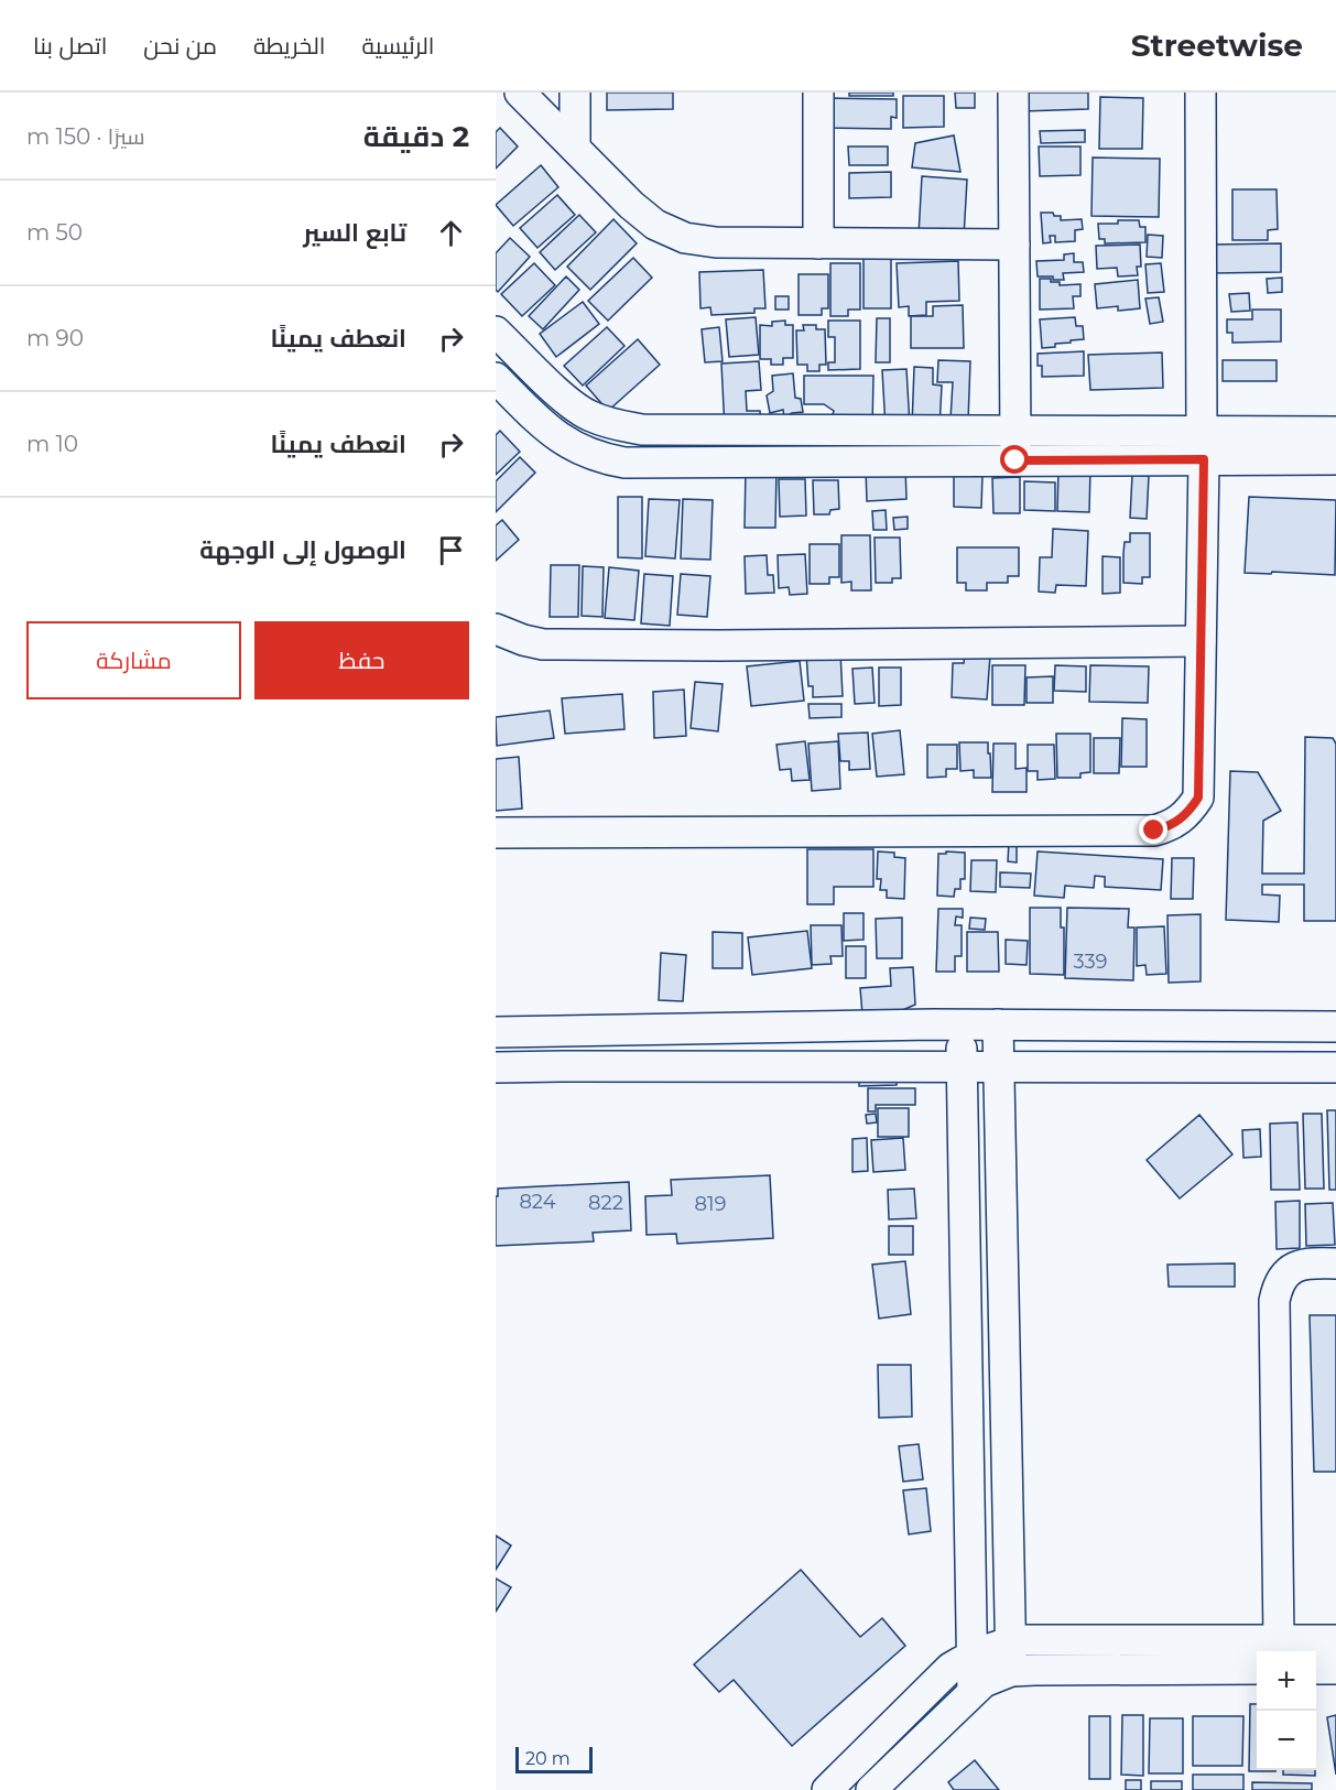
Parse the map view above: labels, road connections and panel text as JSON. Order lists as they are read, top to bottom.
{
  "house_numbers": [
    "339",
    "824",
    "822",
    "819"
  ],
  "scale_bar": "20 m",
  "page": {
    "header": "Streetwise",
    "nav": [
      "الرئيسية",
      "الخريطة",
      "من نحن",
      "اتصل بنا"
    ],
    "heading": ["2 دقيقة", "سيرًا · 150 m"],
    "list": [
      ["تابع السير", "50 m"],
      ["انعطف يمينًا", "90 m"],
      ["انعطف يمينًا", "10 m"],
      "الوصول إلى الوجهة"
    ],
    "buttons": ["حفظ", "مشاركة"],
    "map_buttons": ["+", "−"],
    "scale": "20 m"
  }
}
